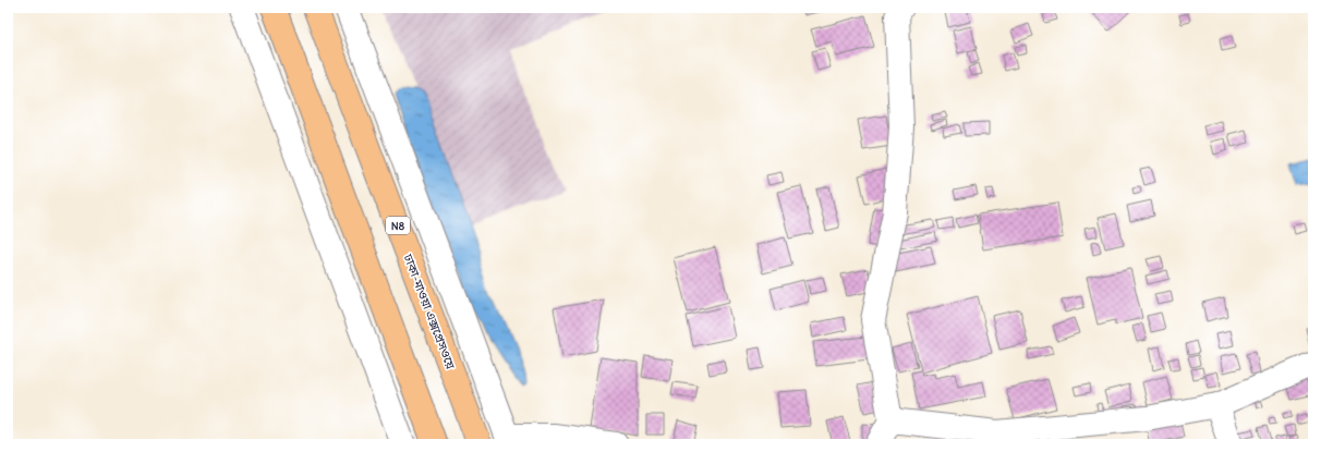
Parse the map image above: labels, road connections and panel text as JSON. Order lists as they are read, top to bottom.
{
  "streets": {
    "highway": ["N8", "ঢাকা-মাওয়া এক্সপ্রেসওয়ে"]
  }
}
